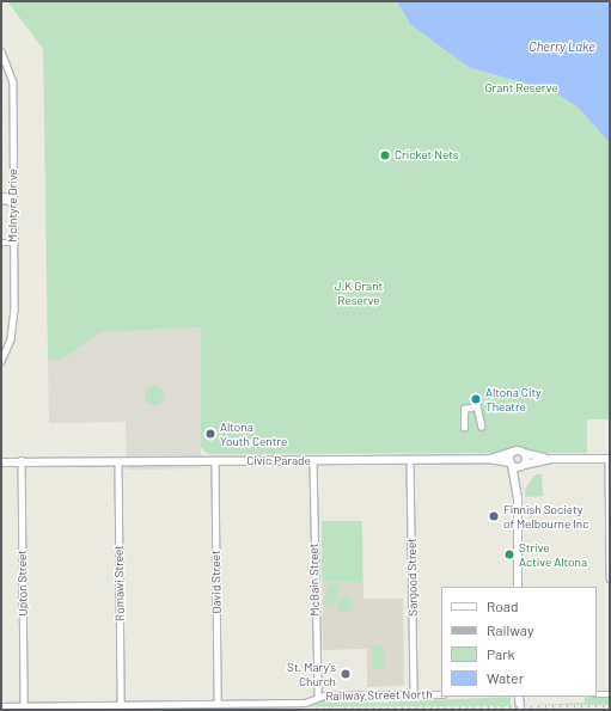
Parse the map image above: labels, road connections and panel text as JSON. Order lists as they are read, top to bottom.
{
  "streets": {
    "street": [
      "McIntyre Drive",
      "Civic Parade",
      "Sargood Street",
      "McBain Street",
      "David Street",
      "Upton Street",
      "Romawi Street",
      "Railway Street North"
    ]
  },
  "crossings": [
    ["Civic Parade", "Sargood Street"],
    ["Civic Parade", "McBain Street"],
    ["Civic Parade", "David Street"],
    ["Civic Parade", "Upton Street"],
    ["Civic Parade", "Romawi Street"],
    ["Sargood Street", "Railway Street North"],
    ["McBain Street", "Railway Street North"],
    ["David Street", "Railway Street North"],
    ["Upton Street", "Railway Street North"],
    ["Romawi Street", "Railway Street North"]
  ],
  "water": ["Cherry Lake"],
  "parks": ["Grant Reserve", "J.K Grant Reserve"],
  "places": [
    "Cricket Nets",
    "Altona City Theatre",
    "Altona Youth Centre",
    "Finnish Society of Melbourne Inc",
    "Strive Active Altona",
    "St. Mary's Church"
  ],
  "legend": [
    "Road",
    "Railway",
    "Park",
    "Water"
  ]
}
